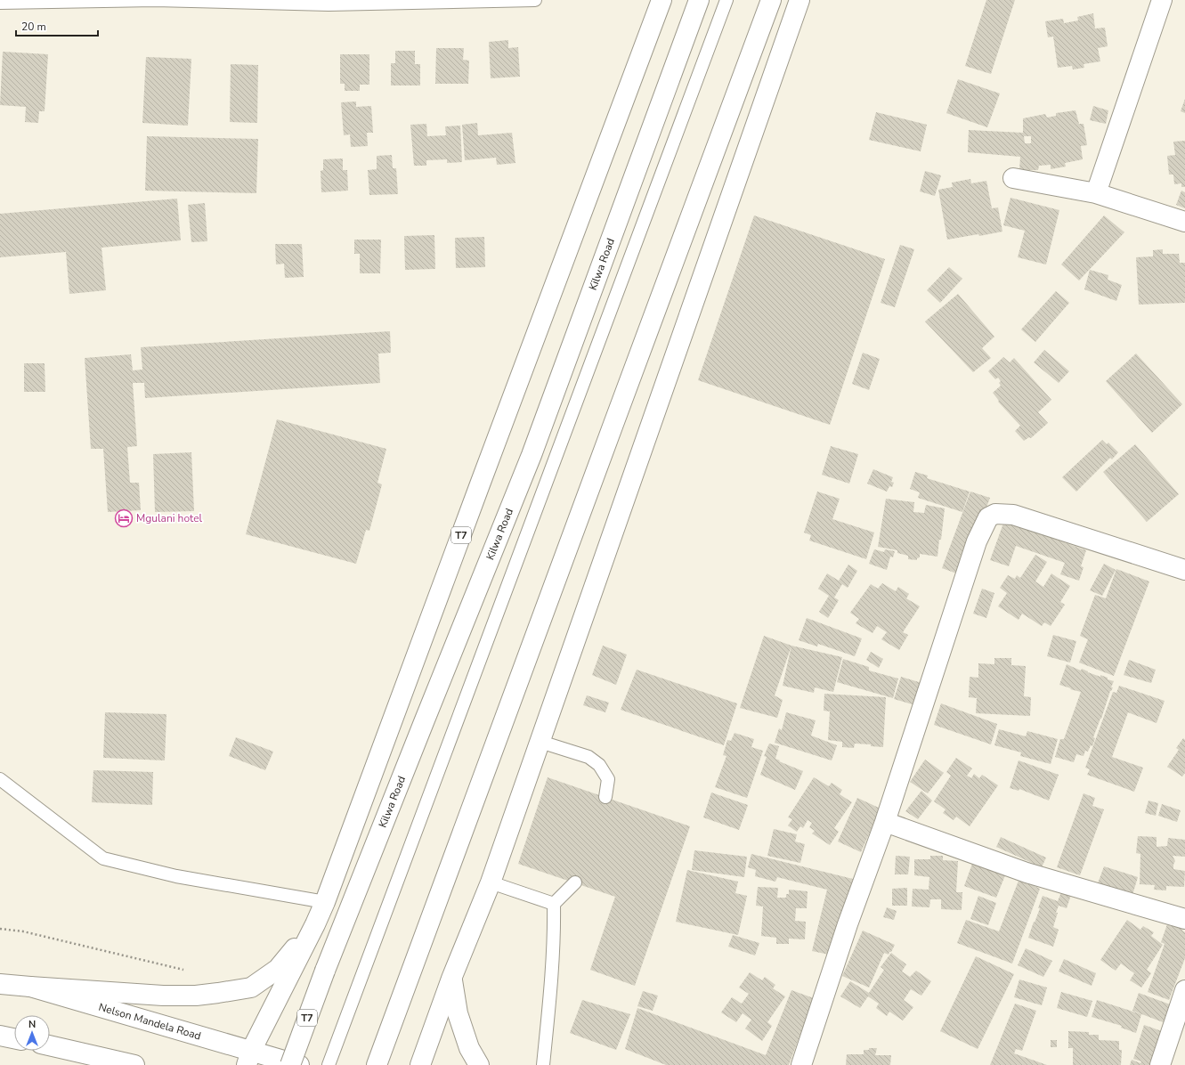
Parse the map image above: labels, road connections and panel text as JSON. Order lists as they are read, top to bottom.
{
  "streets": {
    "main road": ["Kilwa Road", "T7", "Nelson Mandela Road"]
  },
  "crossings": [
    ["T7", "Nelson Mandela Road"]
  ],
  "places": {
    "hotel": ["Mgulani hotel"]
  },
  "scale_bar": "20 m",
  "north": "top"
}
